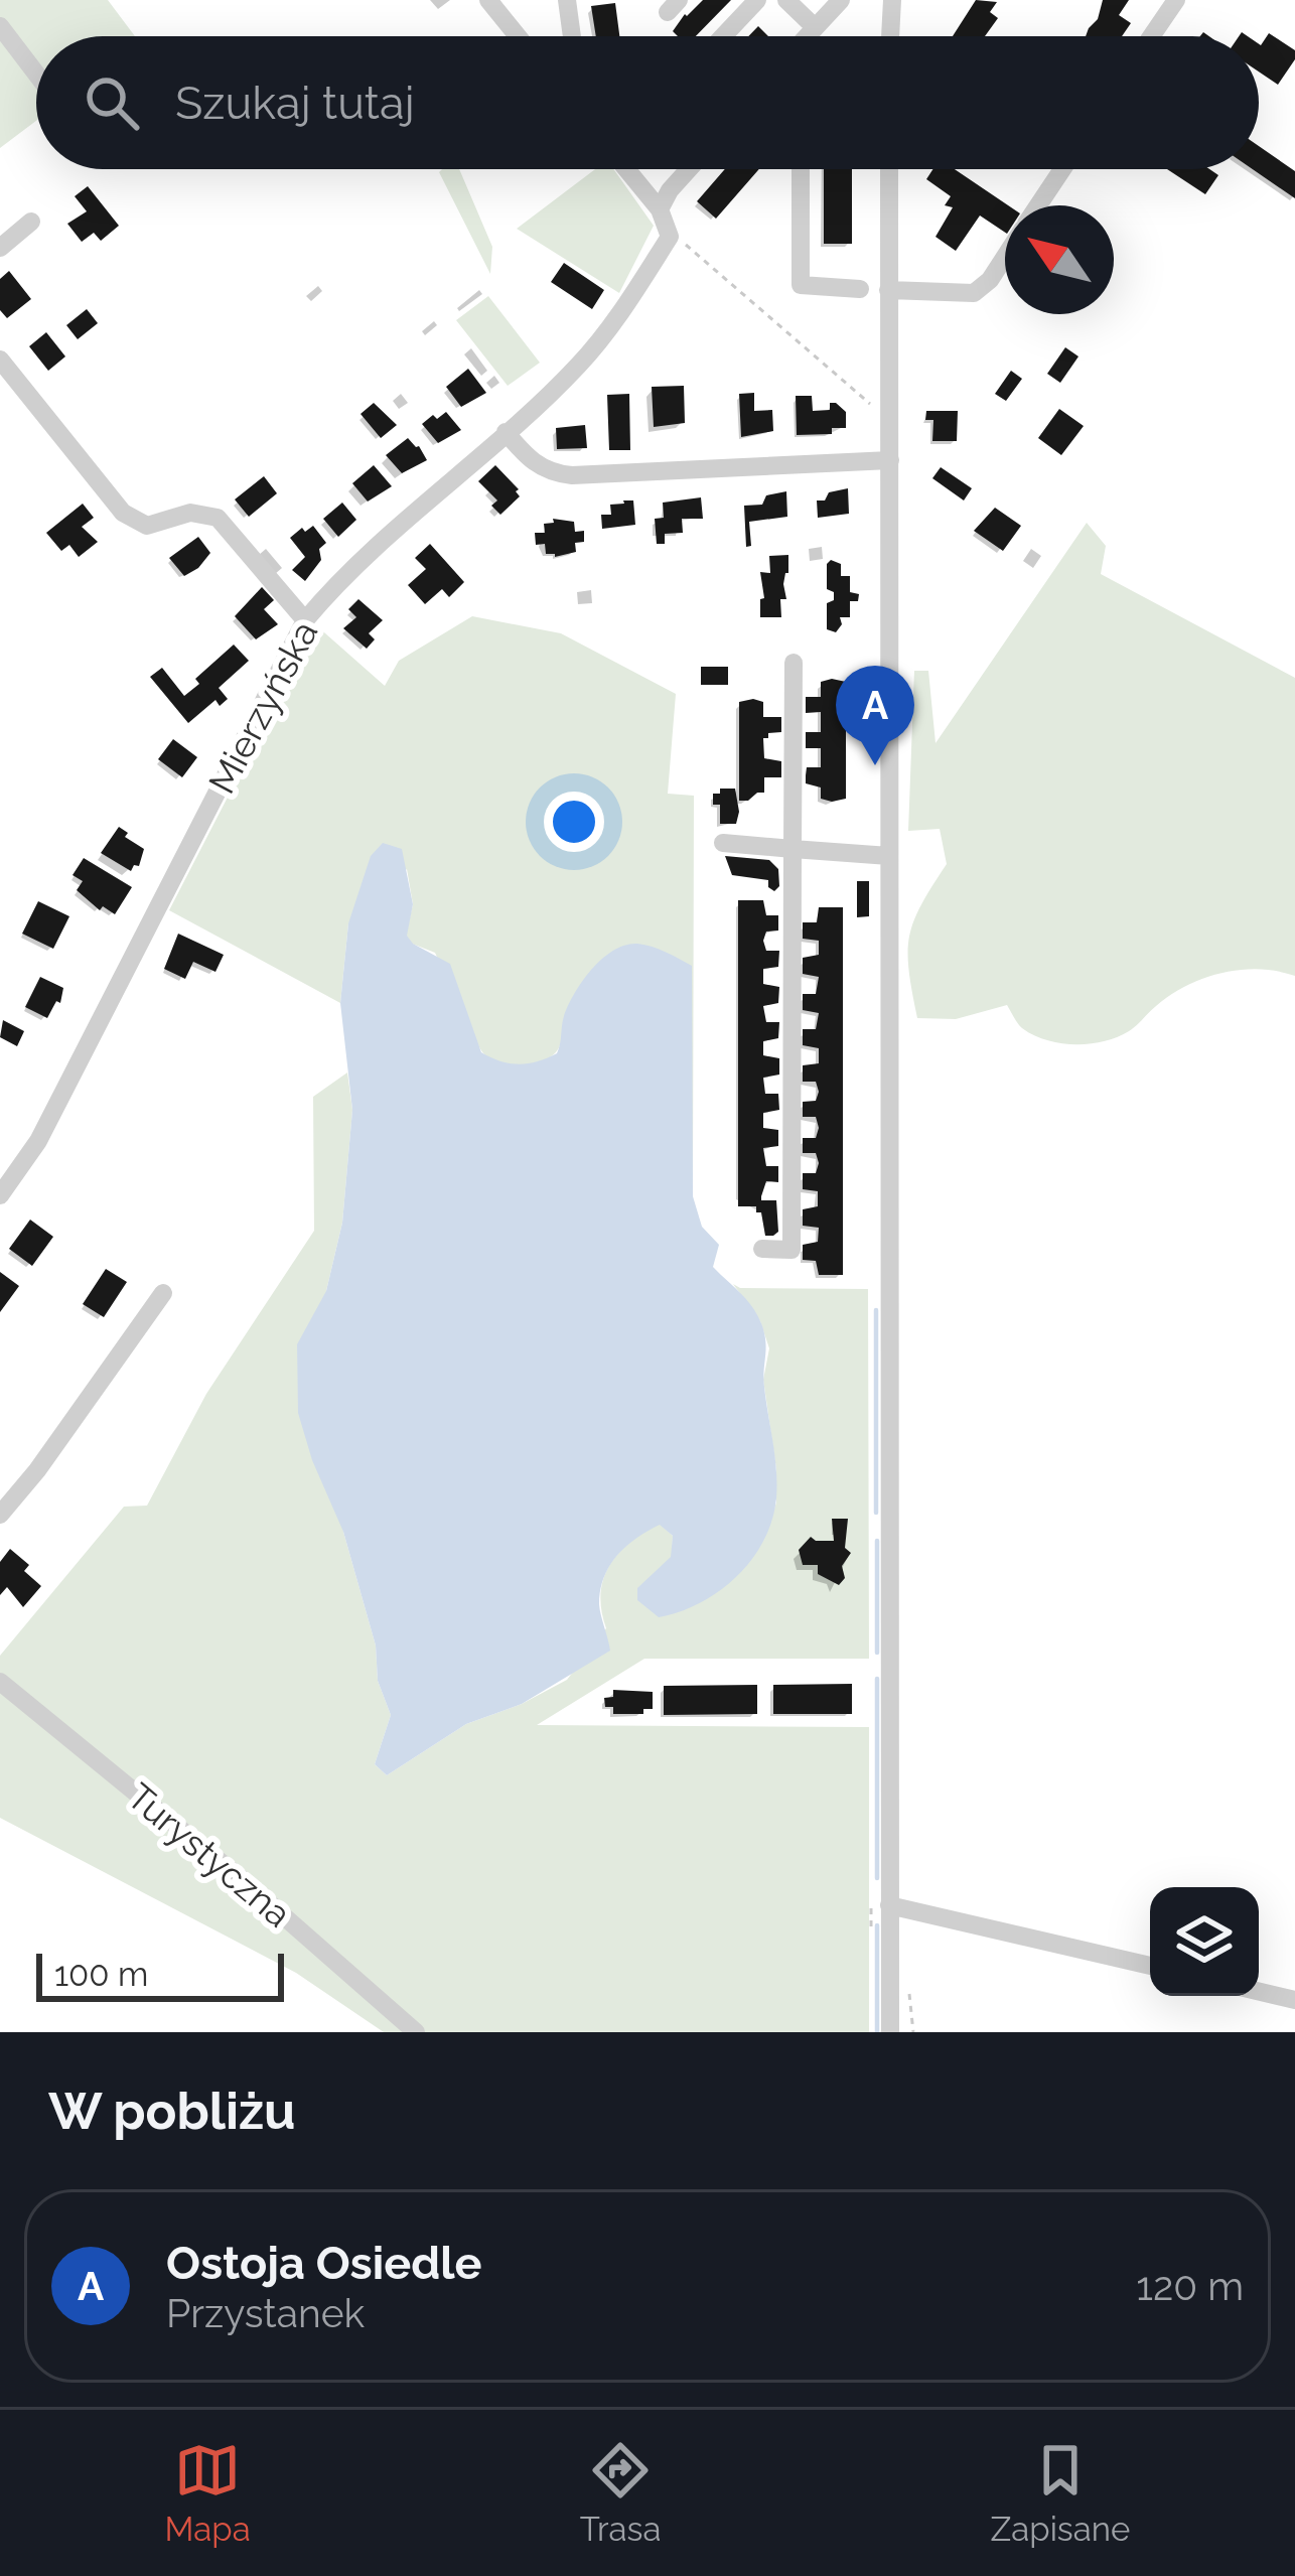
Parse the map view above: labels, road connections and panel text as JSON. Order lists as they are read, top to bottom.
{
  "streets": {
    "street": ["Mierzyńska", "Turystyczna"]
  },
  "scale_bar": "100 m",
  "north": "top left",
  "page": {
    "search": "Szukaj tutaj",
    "pins": "A",
    "scale": "100 m",
    "heading": "W pobliżu",
    "list": [
      {
        "mark": "A",
        "name": "Ostoja Osiedle",
        "note": "Przystanek",
        "value": "120 m"
      }
    ],
    "nav": ["Mapa", "Trasa", "Zapisane"]
  }
}
